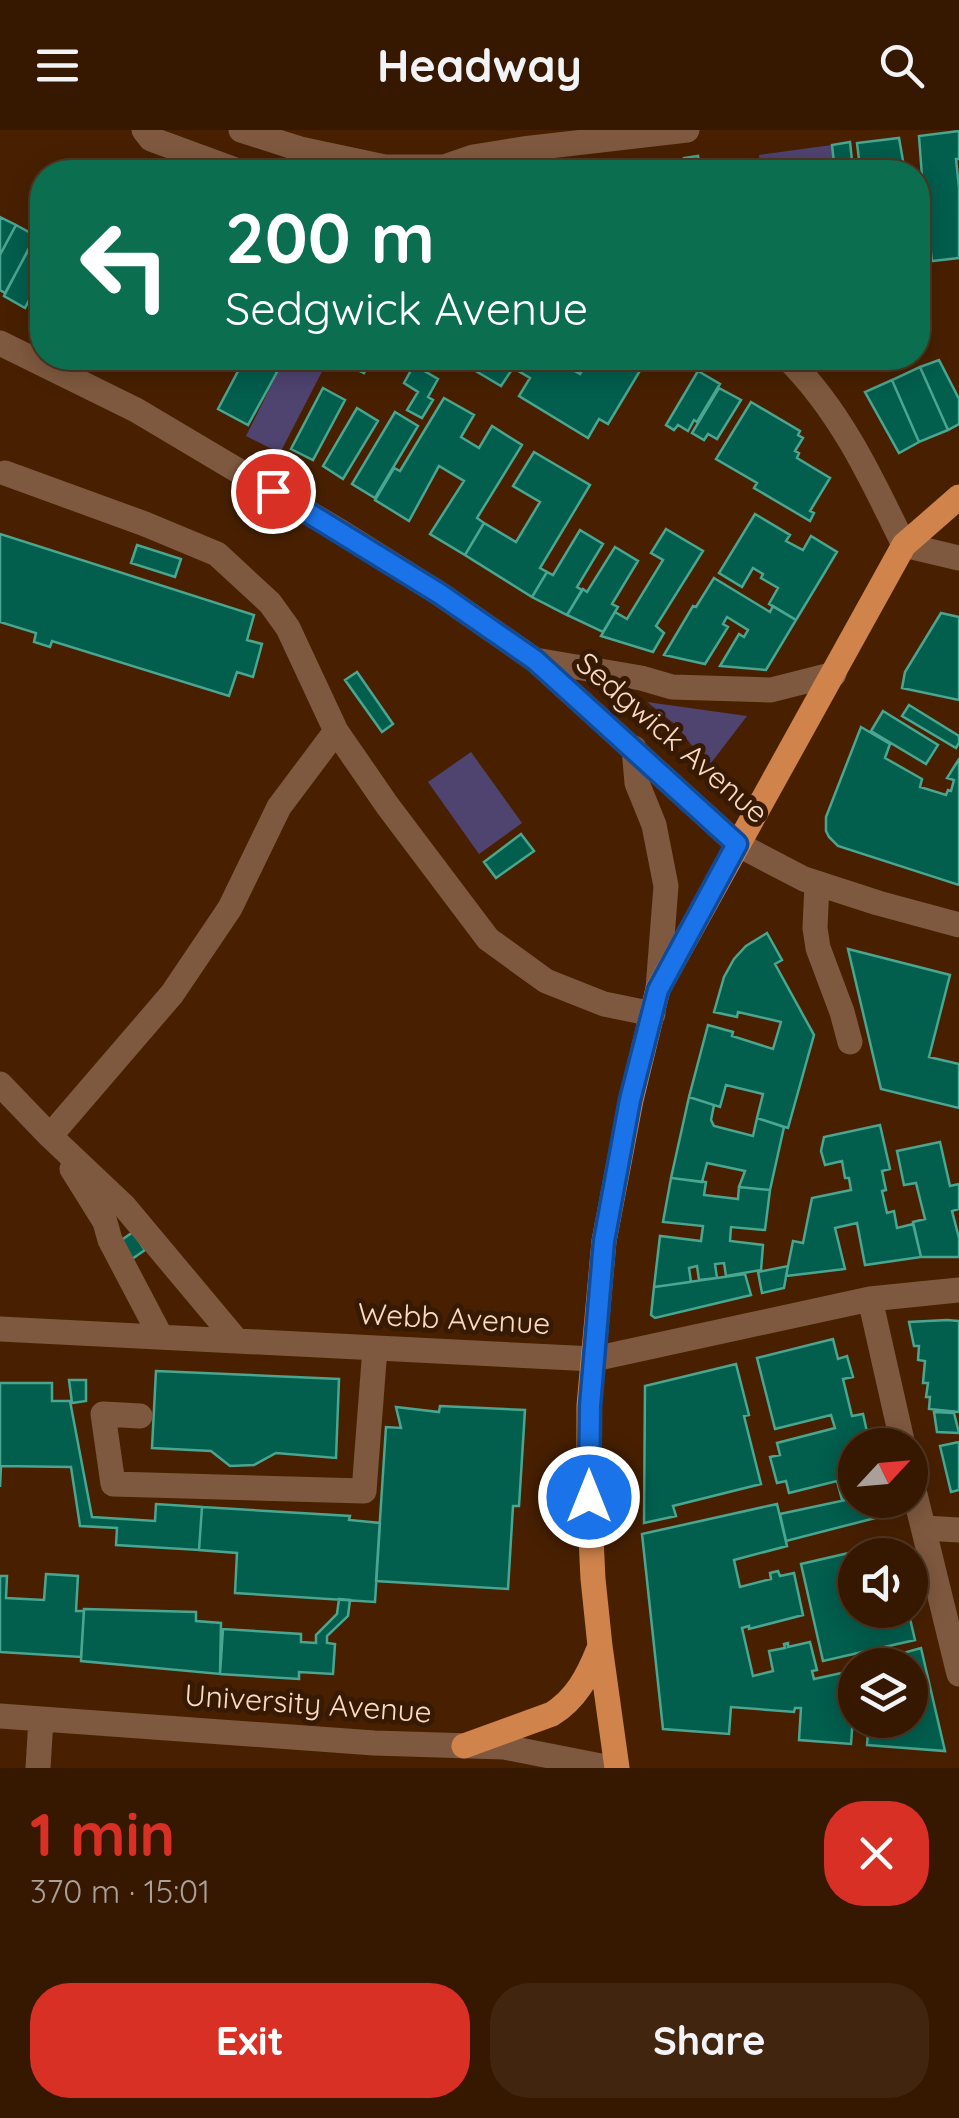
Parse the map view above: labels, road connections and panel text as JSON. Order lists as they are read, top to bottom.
{
  "streets": {
    "street": ["Sedgwick Avenue", "Webb Avenue", "University Avenue"]
  },
  "north": "top right",
  "page": {
    "header": "Headway",
    "turn": ["200 m", "Sedgwick Avenue"],
    "heading": ["1 min", "370 m · 15:01"],
    "buttons": ["Exit", "Share"]
  }
}
